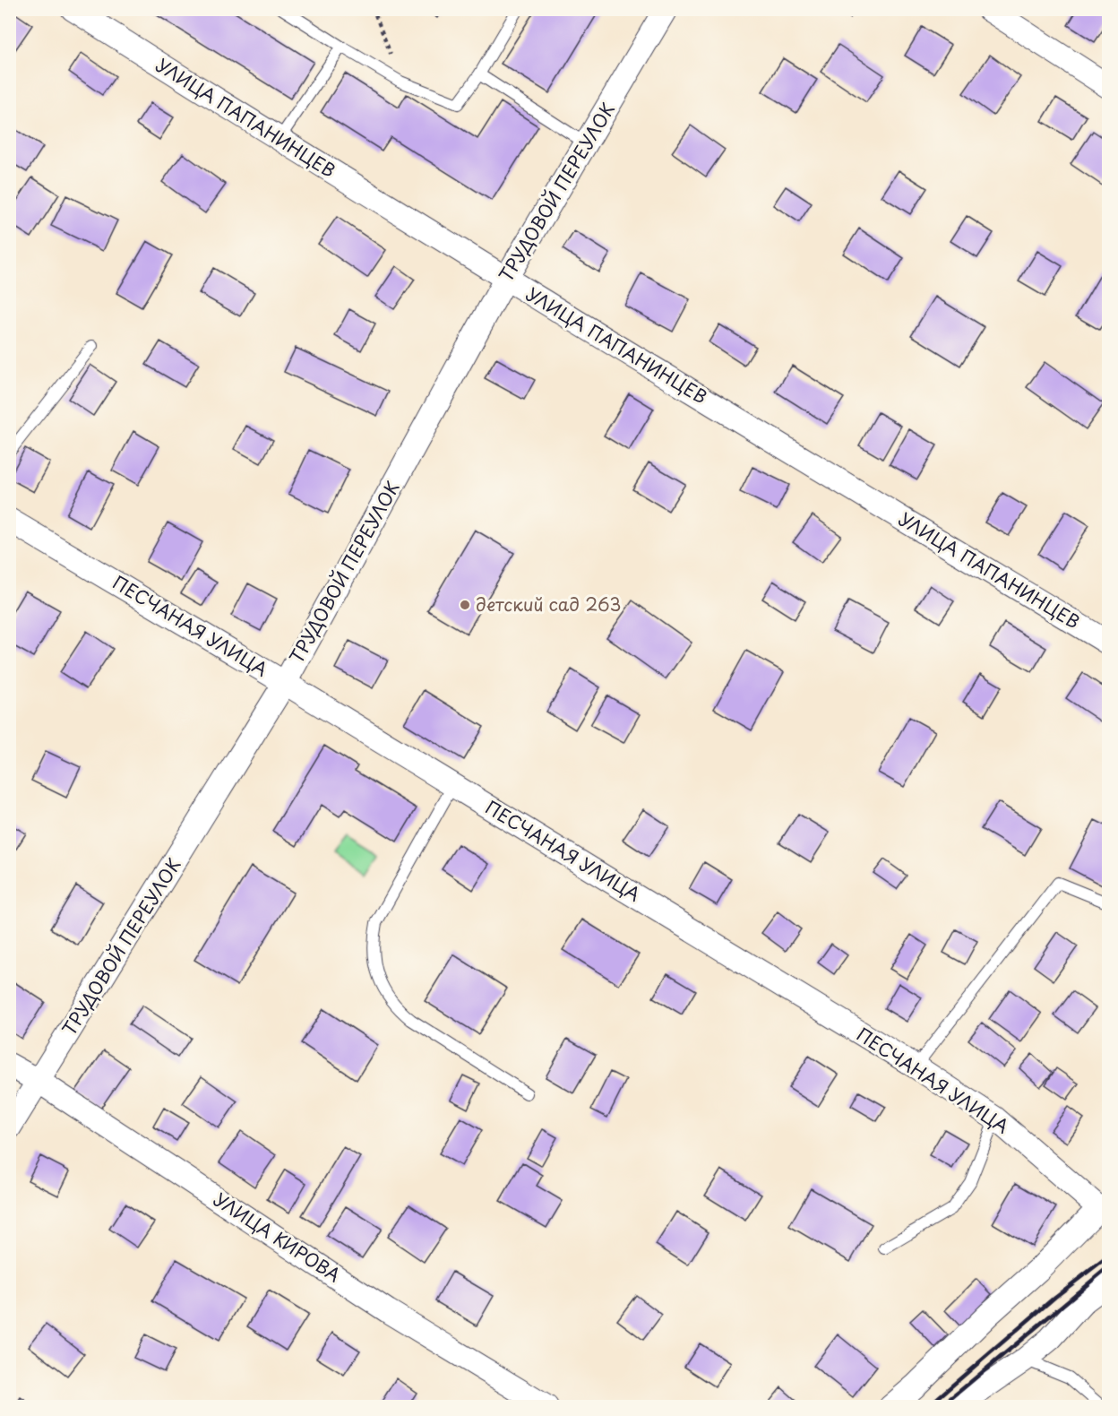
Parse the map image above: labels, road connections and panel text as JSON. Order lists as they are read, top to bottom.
{
  "streets": {
    "street": [
      "УЛИЦА ПАПАНИНЦЕВ",
      "ТРУДОВОЙ ПЕРЕУЛОК",
      "ПЕСЧАНАЯ УЛИЦА",
      "УЛИЦА КИРОВА"
    ]
  },
  "crossings": [
    ["УЛИЦА ПАПАНИНЦЕВ", "ТРУДОВОЙ ПЕРЕУЛОК"],
    ["ТРУДОВОЙ ПЕРЕУЛОК", "ПЕСЧАНАЯ УЛИЦА"],
    ["ТРУДОВОЙ ПЕРЕУЛОК", "УЛИЦА КИРОВА"]
  ],
  "places": ["детский сад 263"]
}
